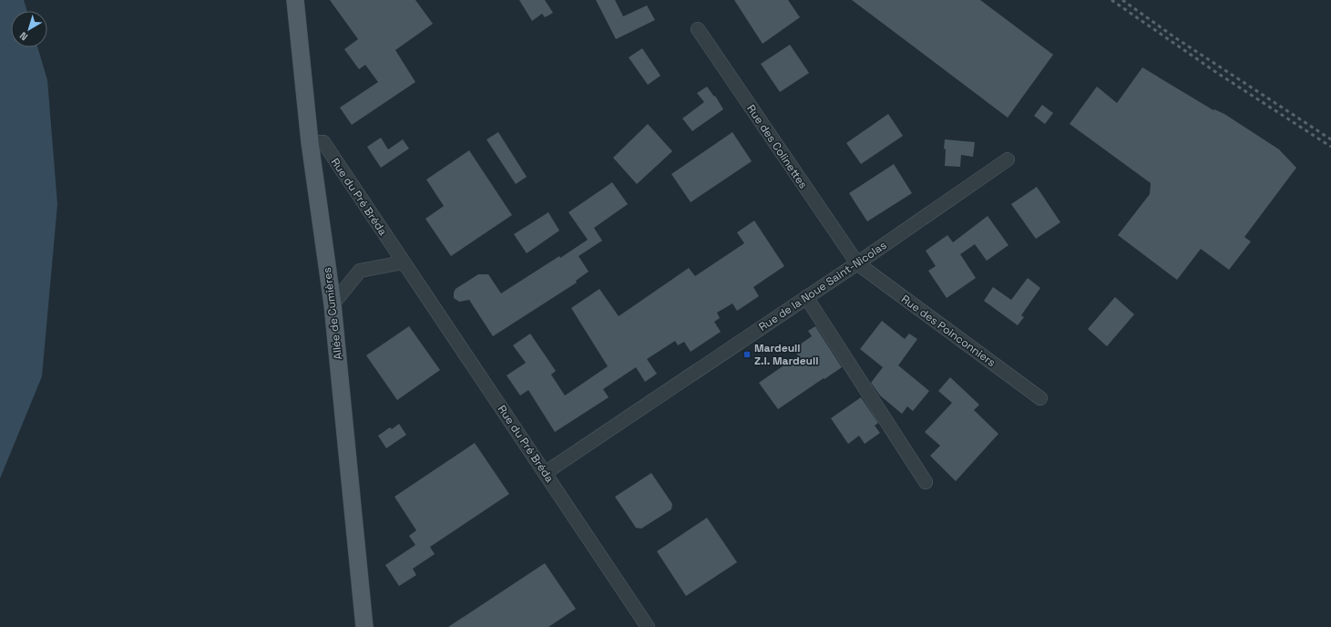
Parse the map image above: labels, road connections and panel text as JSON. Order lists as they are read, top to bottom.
{
  "streets": {
    "main road": ["Allée de Cumières"],
    "street": [
      "Rue des Colinettes",
      "Rue du Pré Bréda",
      "Rue de la Noue Saint-Nicolas",
      "Rue des Poinconniers"
    ]
  },
  "crossings": [
    ["Rue des Colinettes", "Rue de la Noue Saint-Nicolas"],
    ["Rue des Colinettes", "Rue des Poinconniers"],
    ["Rue du Pré Bréda", "Rue de la Noue Saint-Nicolas"],
    ["Rue du Pré Bréda", "Allée de Cumières"],
    ["Rue de la Noue Saint-Nicolas", "Rue des Poinconniers"]
  ],
  "places": {
    "transit": ["Mardeuil Z.I. Mardeuil"]
  },
  "north": "bottom left"
}
